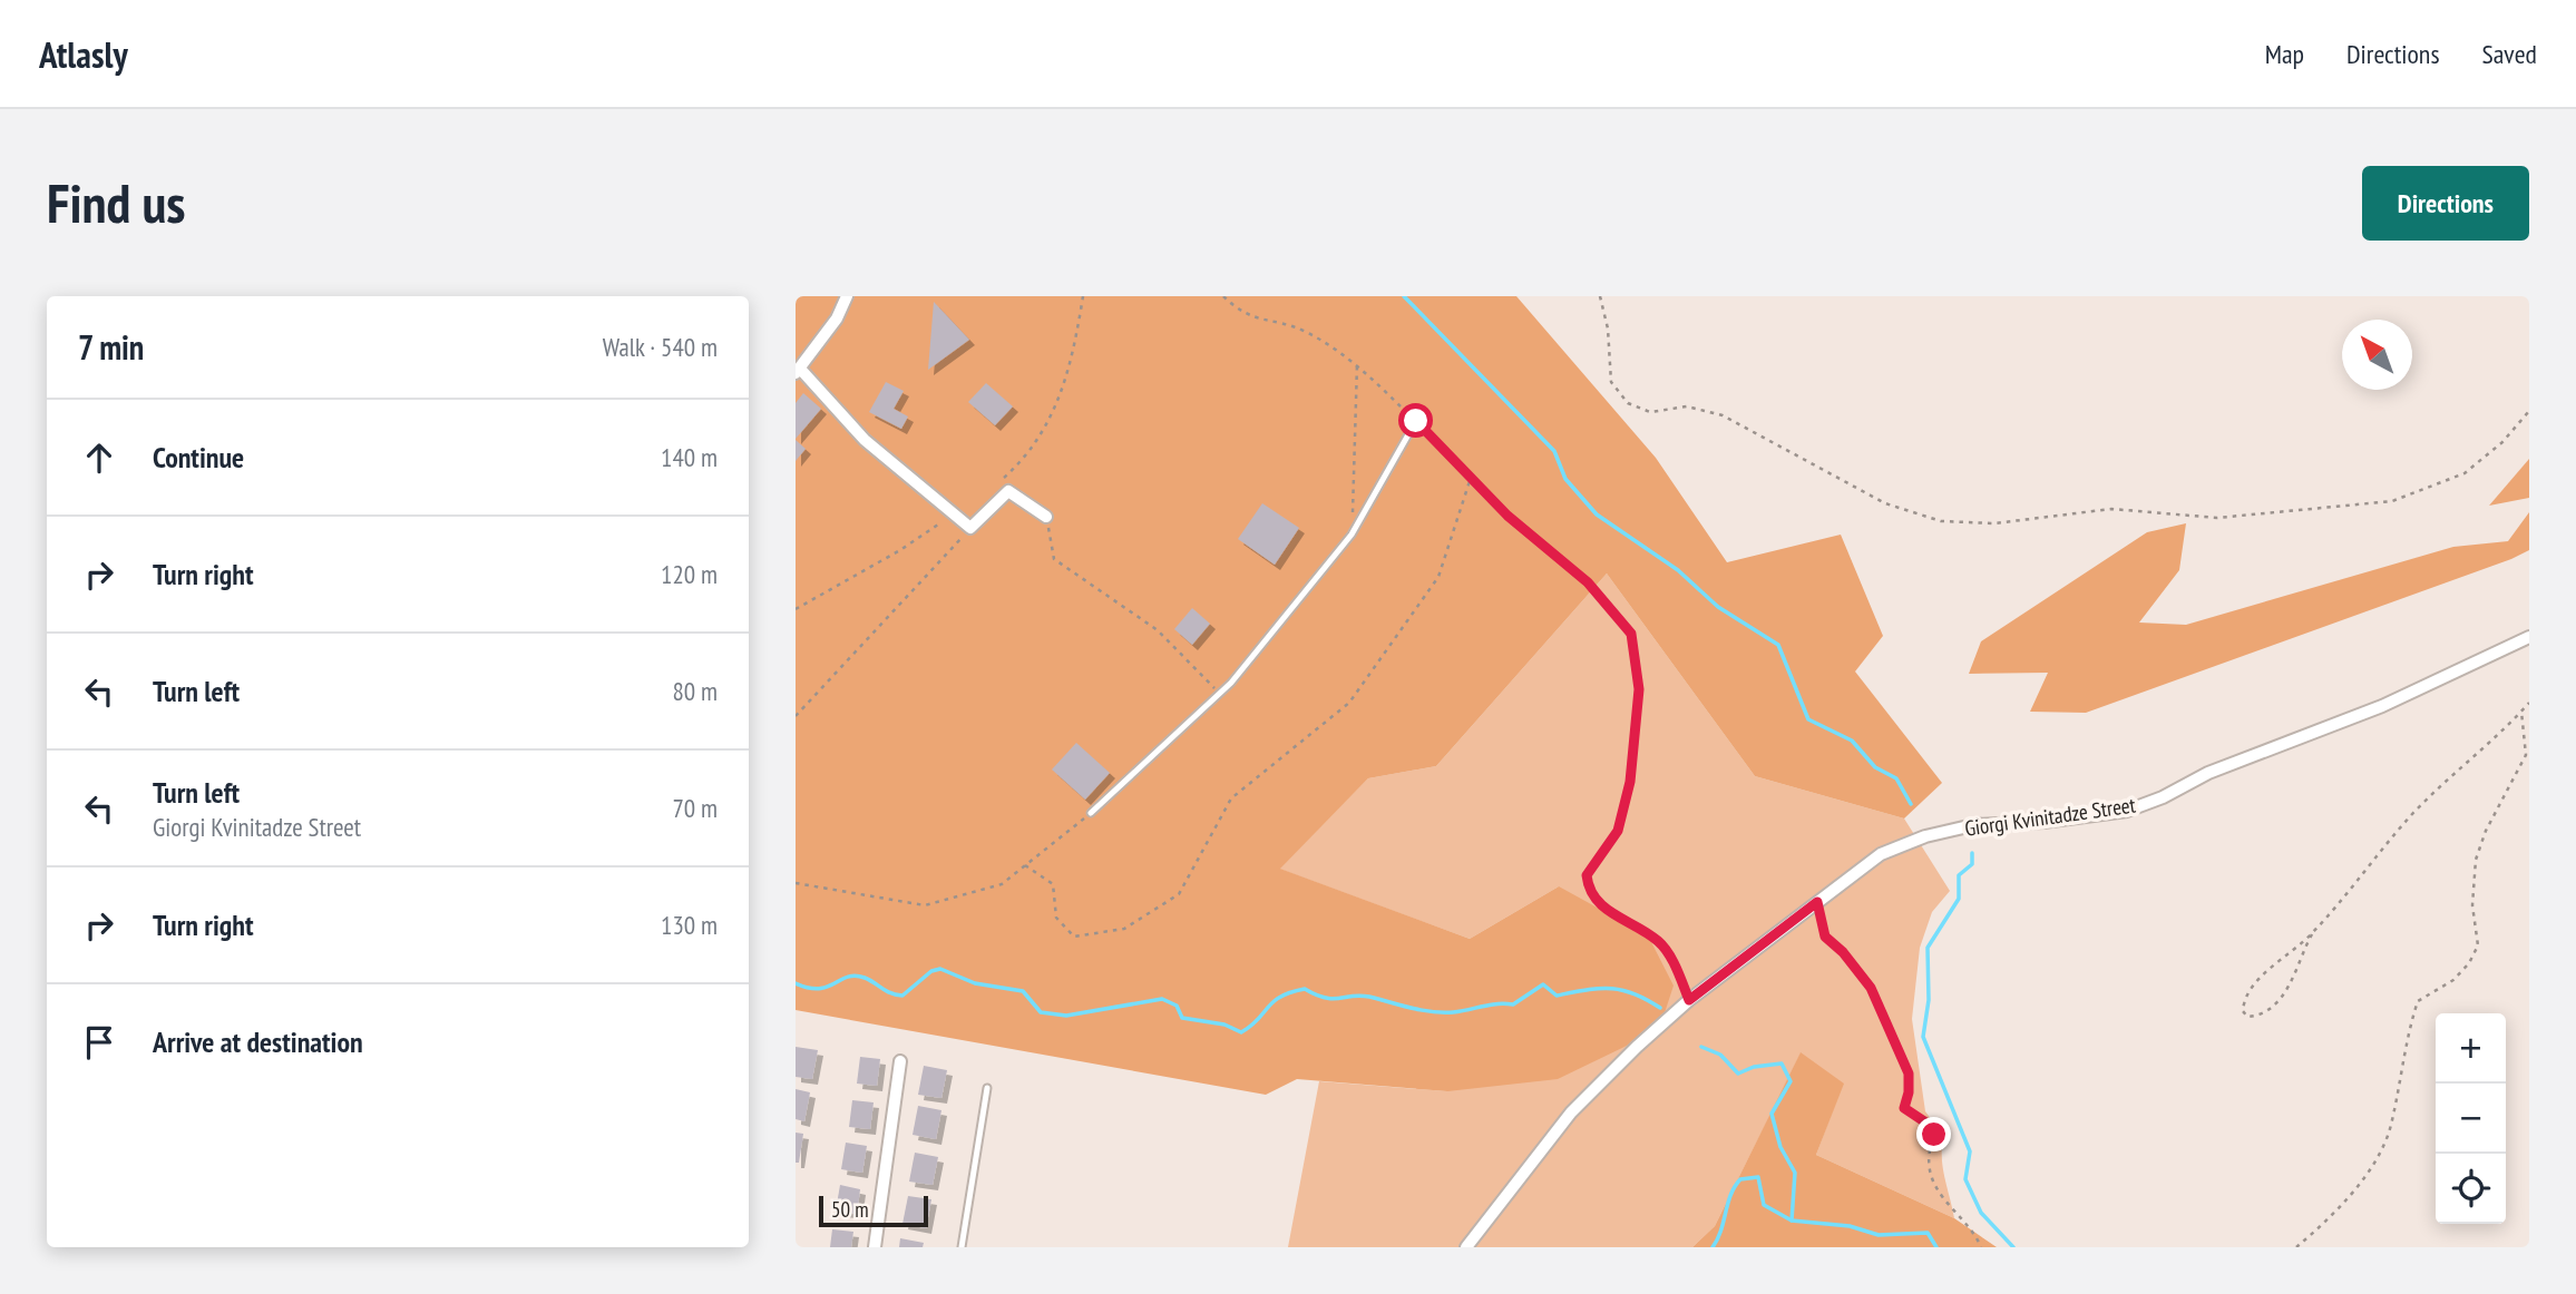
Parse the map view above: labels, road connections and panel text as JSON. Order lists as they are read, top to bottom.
{
  "streets": {
    "street": ["Giorgi Kvinitadze Street"]
  },
  "scale_bar": "50 m",
  "north": "top left",
  "page": {
    "header": "Atlasly",
    "nav": ["Map", "Directions", "Saved"],
    "buttons": "Directions",
    "title": "Find us",
    "heading": ["7 min", "Walk · 540 m"],
    "list": [
      ["Continue", "140 m"],
      ["Turn right", "120 m"],
      ["Turn left", "80 m"],
      ["Turn left", "Giorgi Kvinitadze Street", "70 m"],
      ["Turn right", "130 m"],
      "Arrive at destination"
    ],
    "map_buttons": ["+", "−"],
    "scale": "50 m"
  }
}
